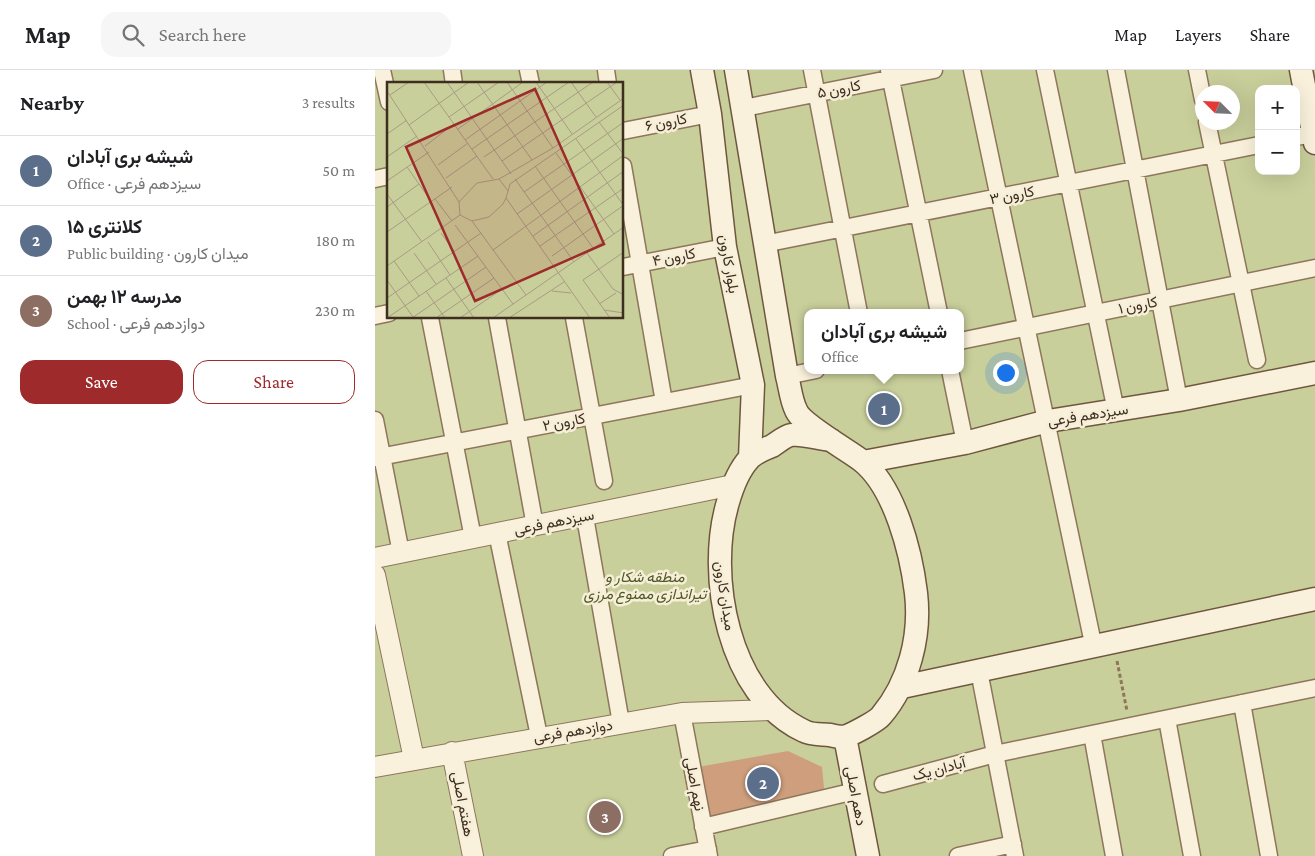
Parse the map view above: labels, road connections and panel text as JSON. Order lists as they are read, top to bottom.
{
  "streets": {
    "main road": [
      "بلوار کارون",
      "سیزدهم فرعی",
      "میدان کارون",
      "دهم اصلی"
    ],
    "street": [
      "کارون ۵",
      "کارون ۶",
      "کارون ۳",
      "کارون ۴",
      "کارون ۱",
      "کارون ۲",
      "دوازدهم فرعی",
      "آبادان یک",
      "نهم اصلی",
      "هفتم اصلی"
    ]
  },
  "crossings": [
    ["کارون ۶", "بلوار کارون"],
    ["کارون ۴", "بلوار کارون"],
    ["بلوار کارون", "کارون ۲"],
    ["بلوار کارون", "میدان کارون"],
    ["سیزدهم فرعی", "میدان کارون"],
    ["میدان کارون", "دوازدهم فرعی"],
    ["میدان کارون", "دهم اصلی"],
    ["دوازدهم فرعی", "نهم اصلی"],
    ["دوازدهم فرعی", "هفتم اصلی"]
  ],
  "parks": ["منطقه شکار و تیراندازی ممنوع مرزی"],
  "north": "top left",
  "page": {
    "header": "Map",
    "search": "Search here",
    "nav": ["Map", "Layers", "Share"],
    "heading": ["Nearby", "3 results"],
    "map_buttons": ["+", "−"],
    "list": [
      {
        "mark": "1",
        "name": "شیشه بری آبادان",
        "note": "Office · سیزدهم فرعی",
        "value": "50 m"
      },
      {
        "mark": "2",
        "name": "کلانتری ۱۵",
        "note": "Public building · میدان کارون",
        "value": "180 m"
      },
      {
        "mark": "3",
        "name": "مدرسه ۱۲ بهمن",
        "note": "School · دوازدهم فرعی",
        "value": "230 m"
      }
    ],
    "popup": ["شیشه بری آبادان", "Office"],
    "buttons": ["Save", "Share"],
    "pins": ["1", "2", "3"]
  }
}
